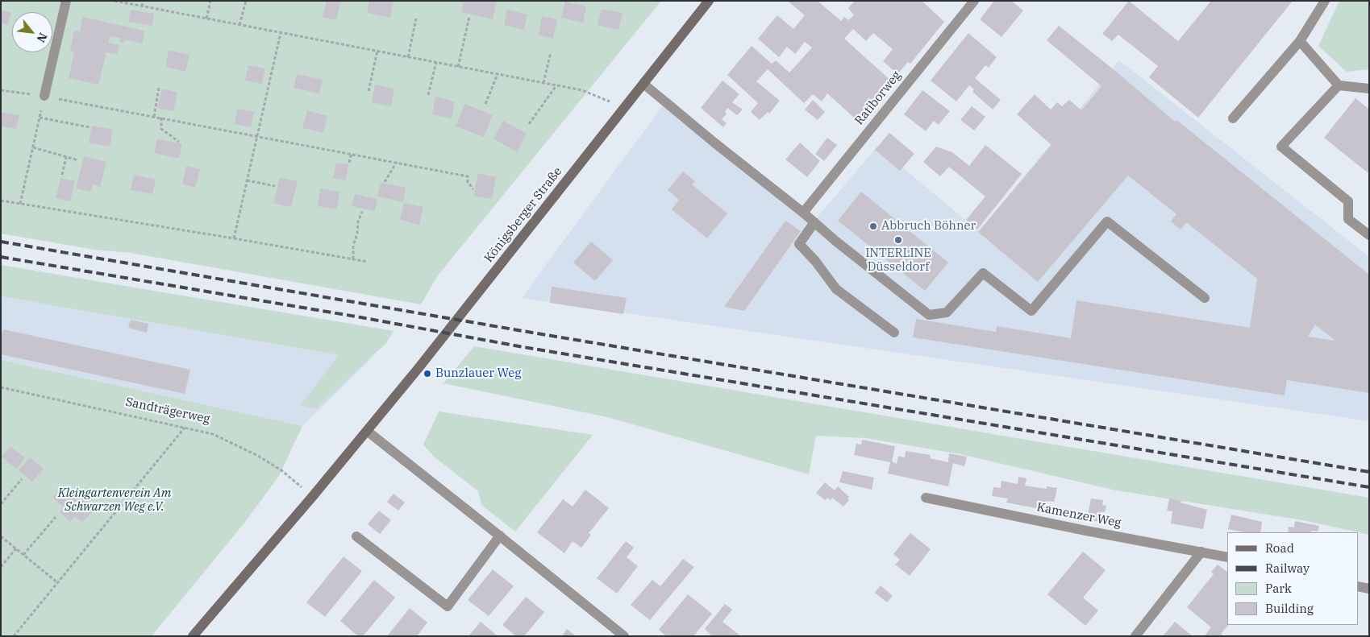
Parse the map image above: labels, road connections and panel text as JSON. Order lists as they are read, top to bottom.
{
  "streets": {
    "main road": ["Königsberger Straße"],
    "street": ["Ratiborweg", "Kamenzer Weg"],
    "path": ["Sandträgerweg"]
  },
  "parks": ["Kleingartenverein Am Schwarzen Weg e.V."],
  "places": ["Abbruch Böhner", "INTERLINE Düsseldorf", "Bunzlauer Weg"],
  "legend": [
    "Road",
    "Railway",
    "Park",
    "Building"
  ],
  "north": "bottom right"
}
